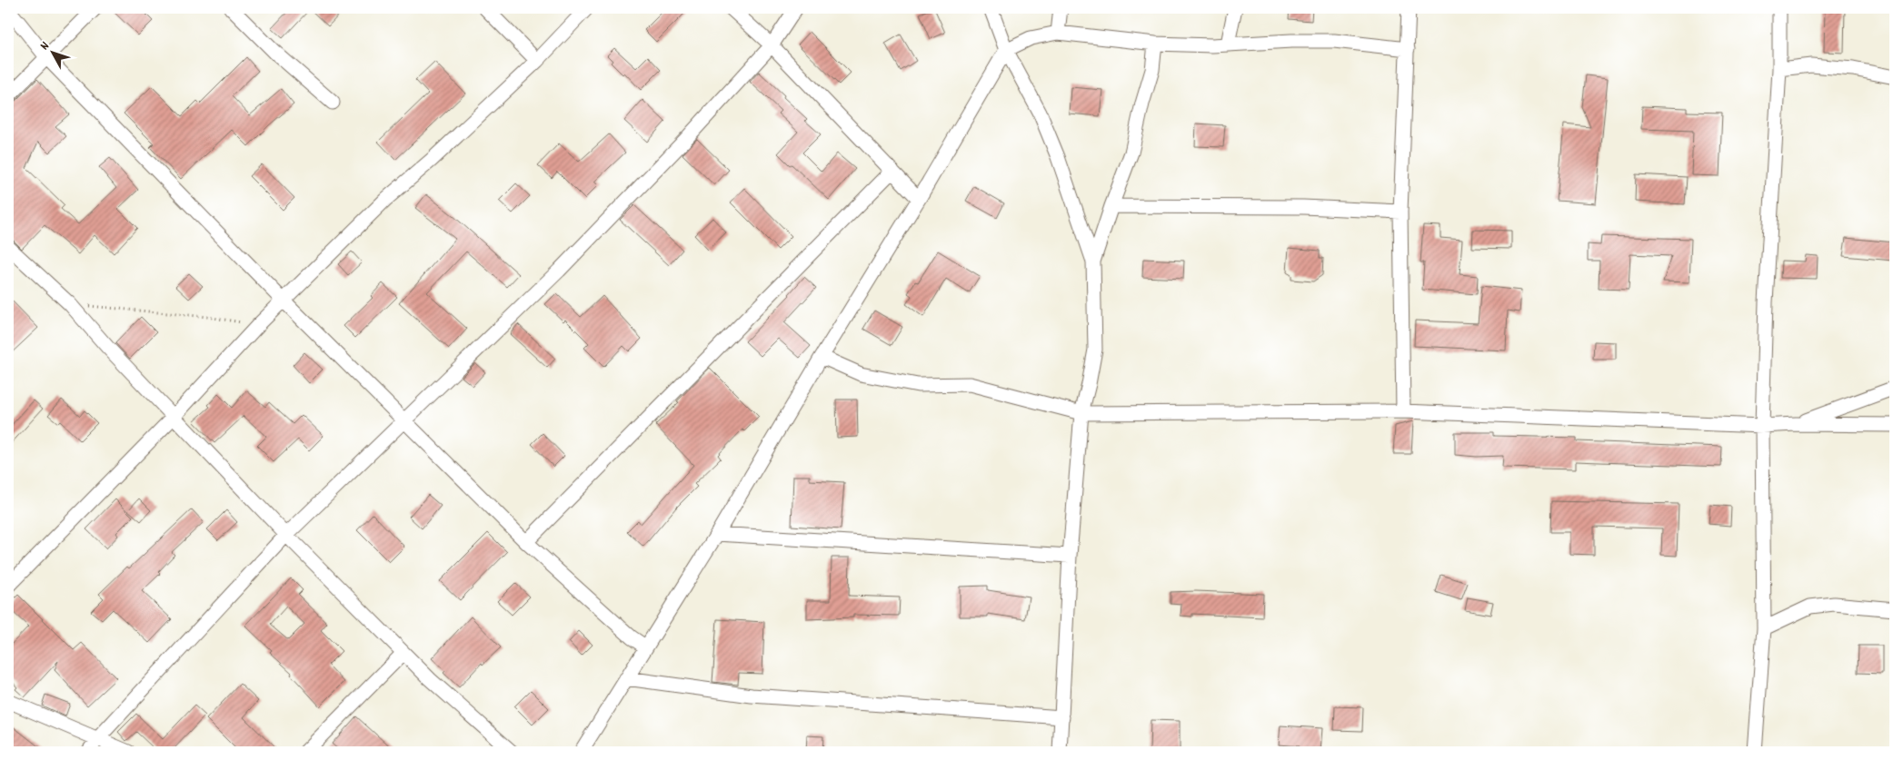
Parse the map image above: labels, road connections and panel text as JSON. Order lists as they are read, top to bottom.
{
  "north": "top left"
}
